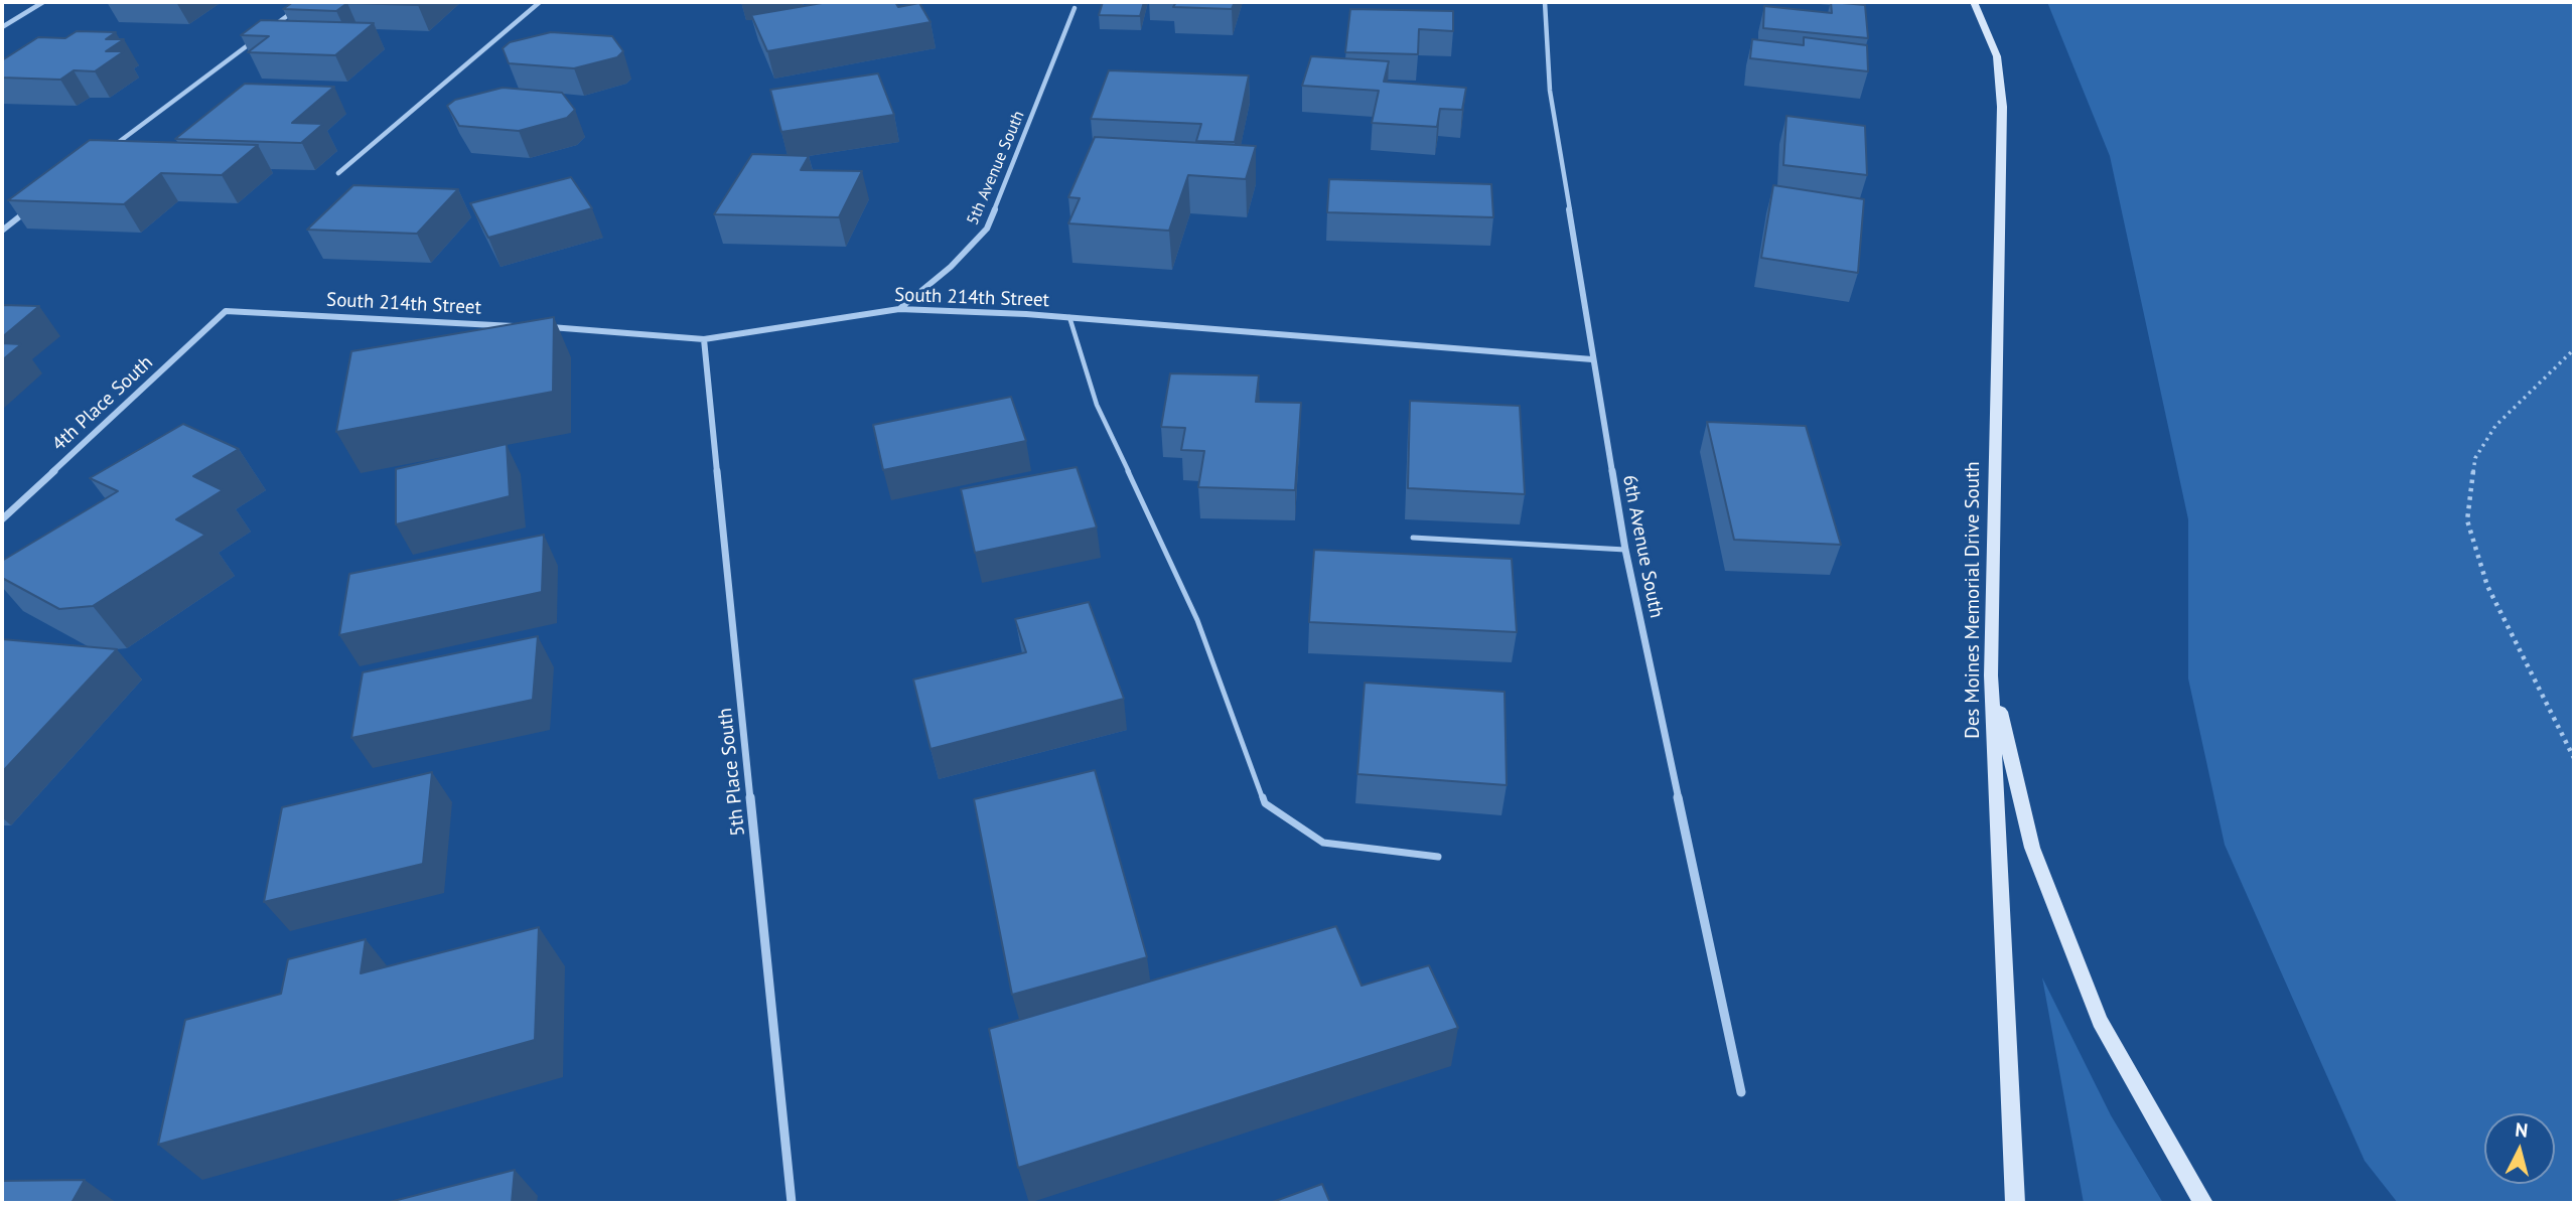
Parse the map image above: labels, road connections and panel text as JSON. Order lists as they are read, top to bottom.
{
  "streets": {
    "main road": ["Des Moines Memorial Drive South"],
    "street": [
      "5th Avenue South",
      "South 214th Street",
      "4th Place South",
      "6th Avenue South",
      "5th Place South"
    ]
  },
  "crossings": [
    ["5th Avenue South", "South 214th Street"],
    ["South 214th Street", "4th Place South"],
    ["South 214th Street", "6th Avenue South"],
    ["South 214th Street", "5th Place South"]
  ],
  "north": "top"
}
